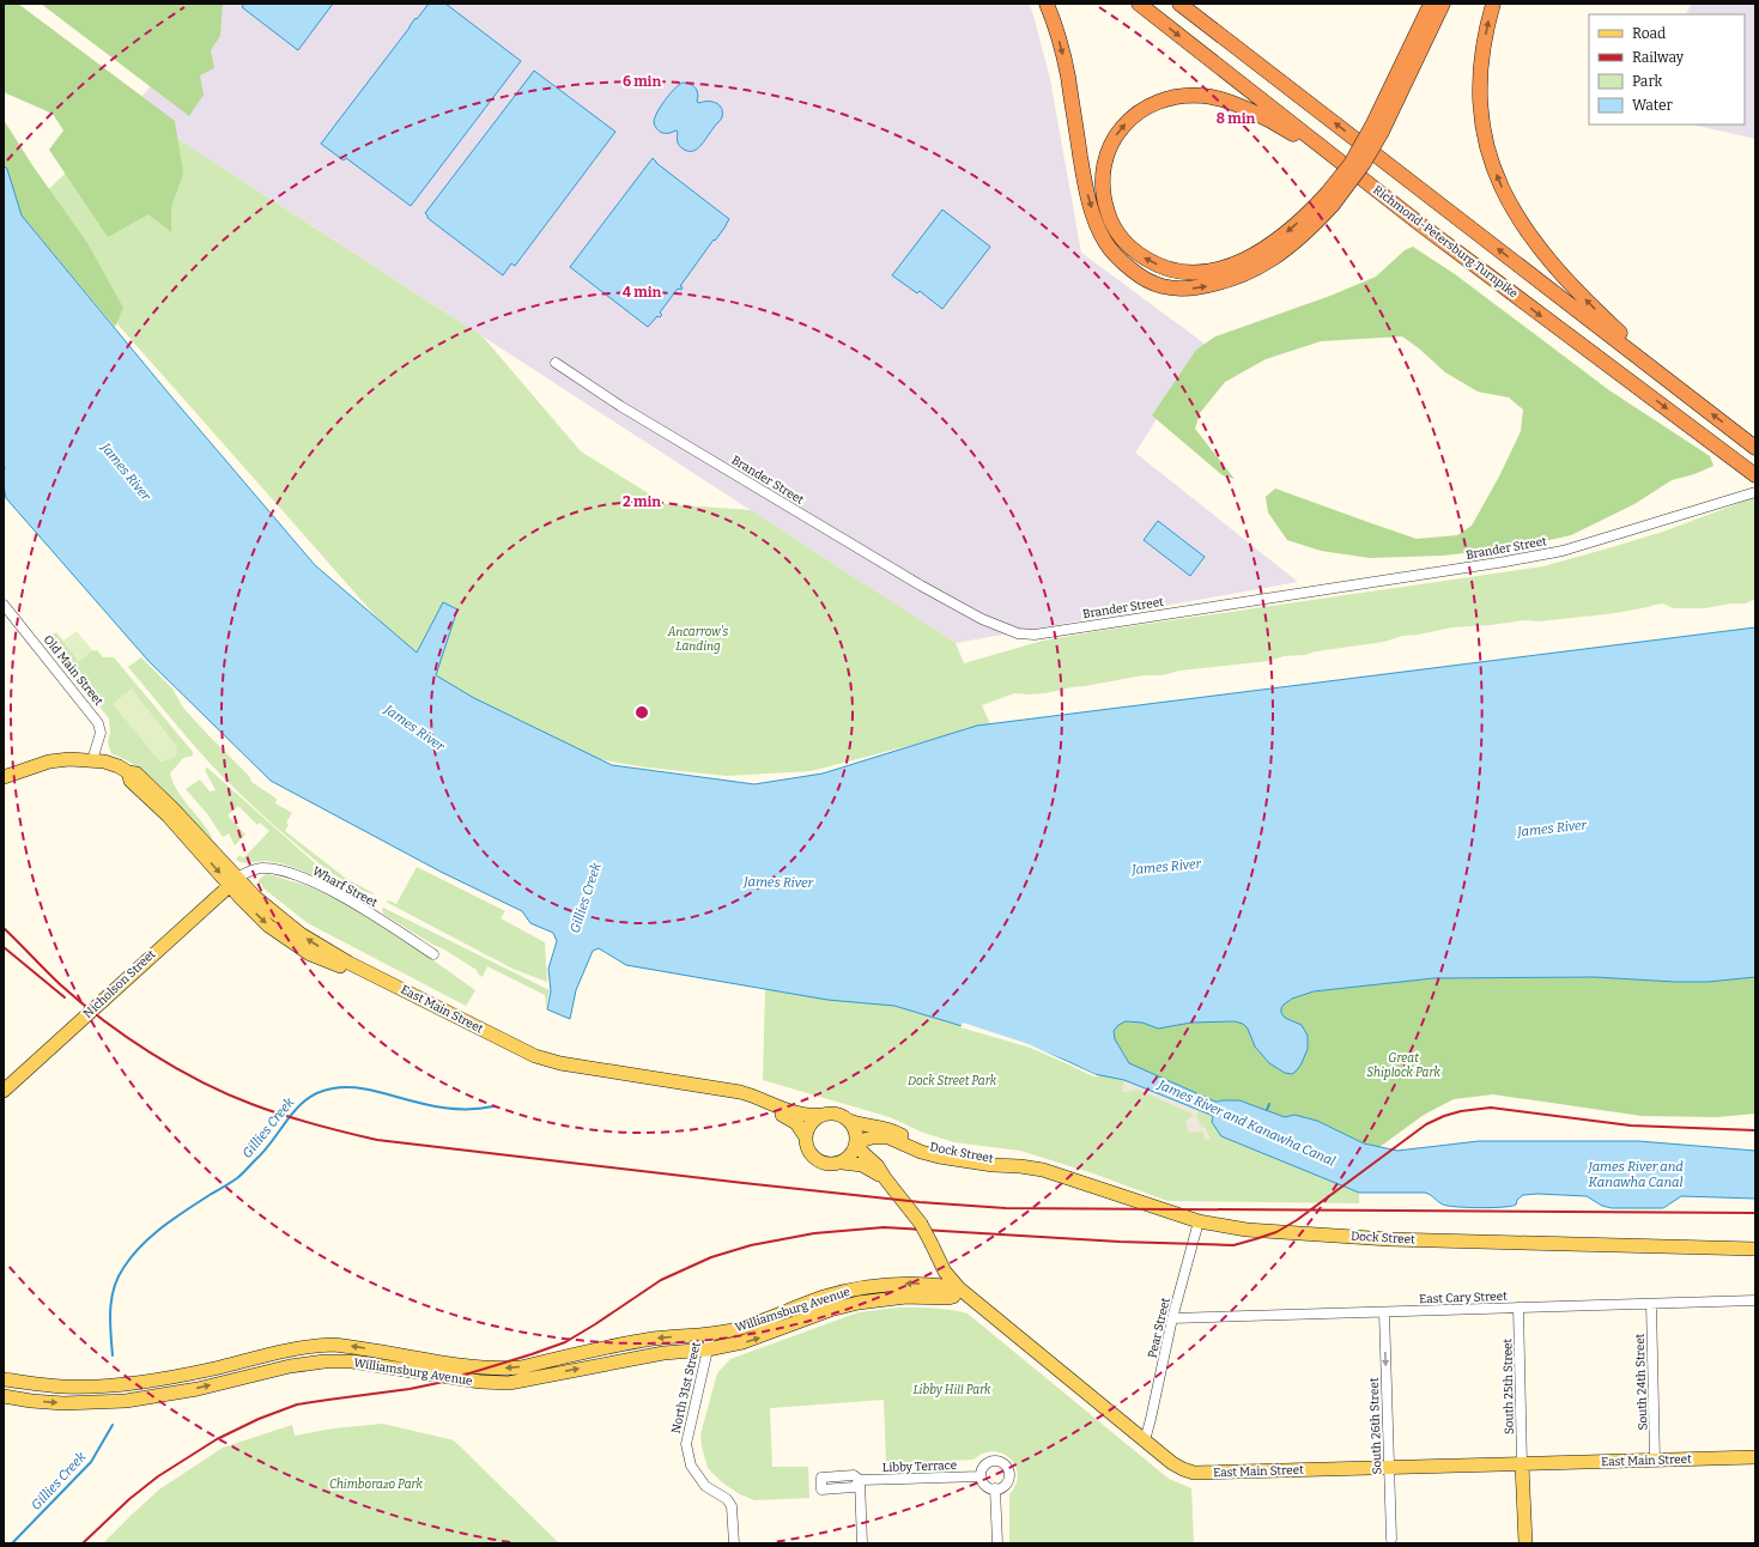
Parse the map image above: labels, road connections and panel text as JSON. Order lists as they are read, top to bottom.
{
  "streets": {
    "highway": ["Richmond-Petersburg Turnpike"],
    "main road": [
      "Nicholson Street",
      "East Main Street",
      "Dock Street",
      "Williamsburg Avenue"
    ],
    "street": [
      "Brander Street",
      "Old Main Street",
      "Wharf Street",
      "East Cary Street",
      "Pear Street",
      "South 24th Street",
      "South 25th Street",
      "North 31st Street",
      "South 26th Street",
      "Libby Terrace"
    ]
  },
  "crossings": [
    ["Old Main Street", "East Main Street"],
    ["Wharf Street", "Nicholson Street"],
    ["Wharf Street", "East Main Street"],
    ["Nicholson Street", "East Main Street"],
    ["East Main Street", "Dock Street"],
    ["East Main Street", "Williamsburg Avenue"],
    ["East Main Street", "Pear Street"],
    ["East Main Street", "South 24th Street"],
    ["East Main Street", "South 25th Street"],
    ["East Main Street", "South 26th Street"],
    ["Dock Street", "Pear Street"],
    ["East Cary Street", "Pear Street"],
    ["East Cary Street", "South 24th Street"],
    ["East Cary Street", "South 25th Street"],
    ["East Cary Street", "South 26th Street"],
    ["Williamsburg Avenue", "North 31st Street"]
  ],
  "one_way": ["South 26th Street"],
  "water": ["James River", "Gillies Creek", "James River and Kanawha Canal"],
  "parks": [
    "Ancarrow's Landing",
    "Great Shiplock Park",
    "Dock Street Park",
    "Libby Hill Park",
    "Chimborazo Park"
  ],
  "legend": [
    "Road",
    "Railway",
    "Park",
    "Water"
  ],
  "rings": [
    "6 min",
    "8 min",
    "4 min",
    "2 min"
  ]
}
